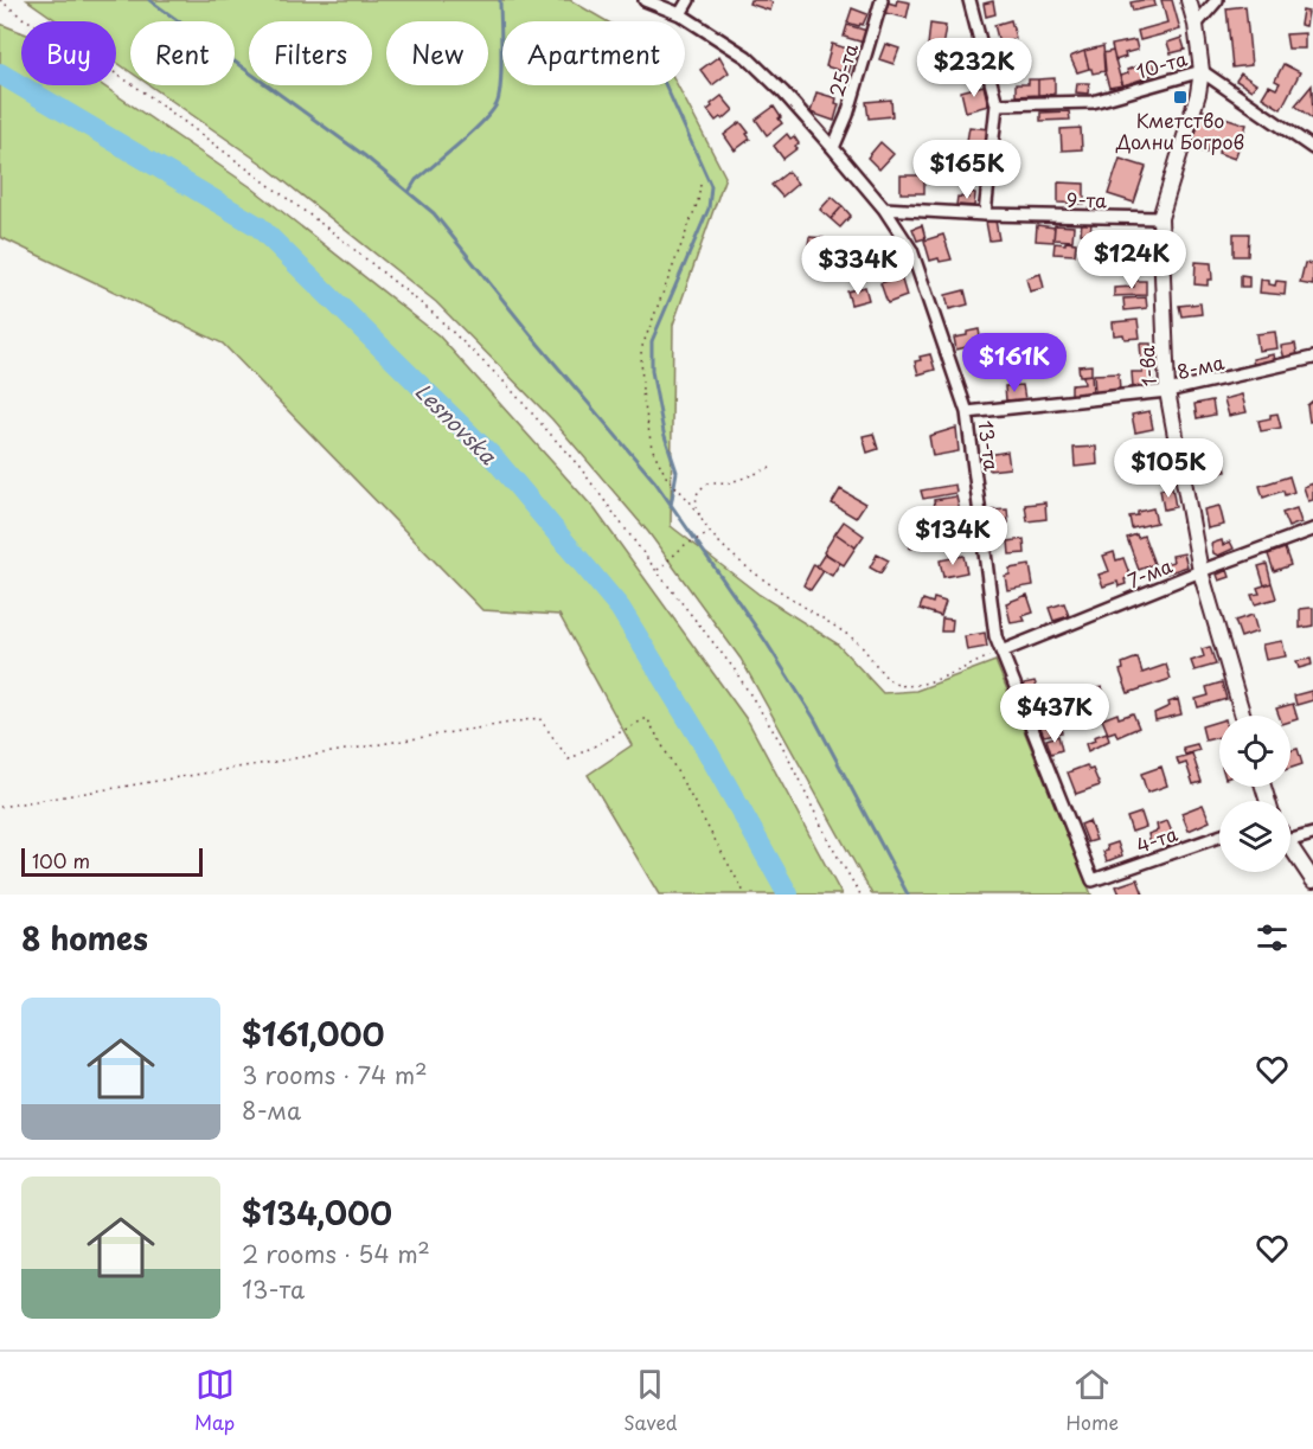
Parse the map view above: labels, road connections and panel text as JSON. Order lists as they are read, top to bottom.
{
  "streets": {
    "street": [
      "10-та",
      "25-та",
      "9-та",
      "1-ва",
      "8-ма",
      "13-та",
      "7-ма",
      "4-та"
    ]
  },
  "crossings": [
    ["10-та", "1-ва"],
    ["25-та", "13-та"],
    ["9-та", "1-ва"],
    ["9-та", "13-та"],
    ["1-ва", "8-ма"],
    ["1-ва", "7-ма"],
    ["8-ма", "13-та"],
    ["13-та", "7-ма"],
    ["13-та", "4-та"]
  ],
  "water": ["Lesnovska"],
  "places": {
    "transit": ["Кметство Долни Богров"]
  },
  "scale_bar": "100 m",
  "page": {
    "chip": [
      "Buy",
      "Rent",
      "Filters",
      "New",
      "Apartment"
    ],
    "price": [
      "$232K",
      "$165K",
      "$124K",
      "$334K",
      "$161K",
      "$105K",
      "$134K",
      "$437K"
    ],
    "scale": "100 m",
    "heading": "8 homes",
    "list": [
      {
        "name": "$161,000",
        "note": "3 rooms · 74 m² · 8-ма"
      },
      {
        "name": "$134,000",
        "note": "2 rooms · 54 m² · 13-та"
      }
    ],
    "tabs": ["Map", "Saved", "Home"]
  }
}
